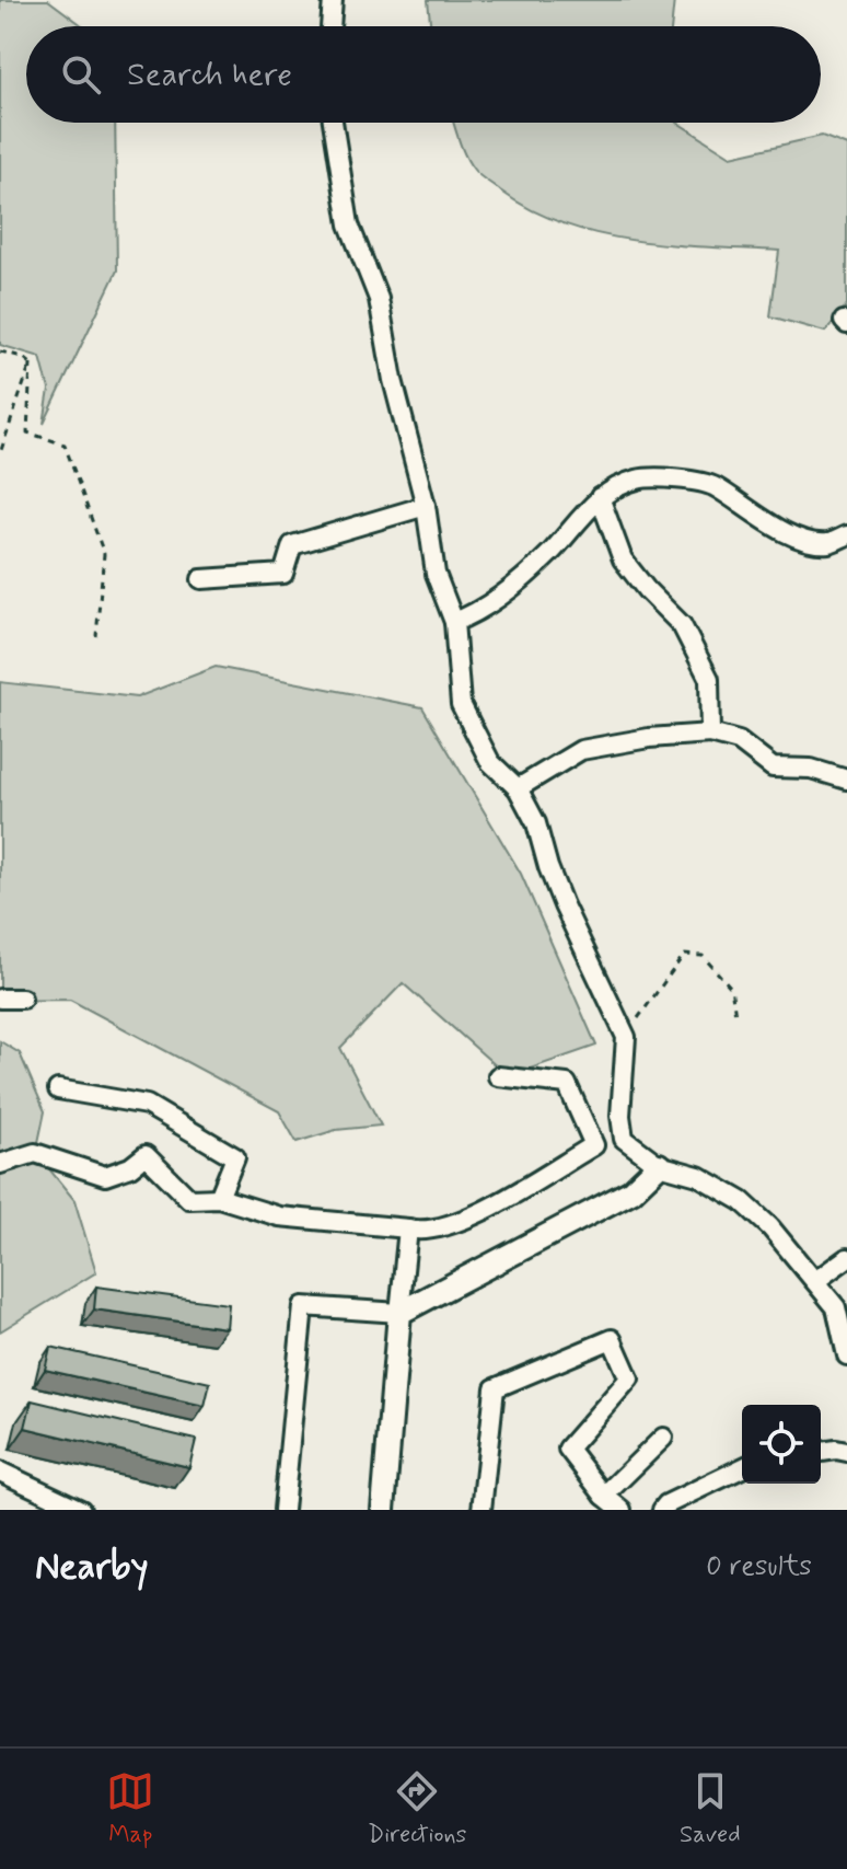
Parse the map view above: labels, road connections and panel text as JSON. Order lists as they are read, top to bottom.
{
  "page": {
    "search": "Search here",
    "heading": ["Nearby", "0 results"],
    "nav": ["Map", "Directions", "Saved"]
  }
}
